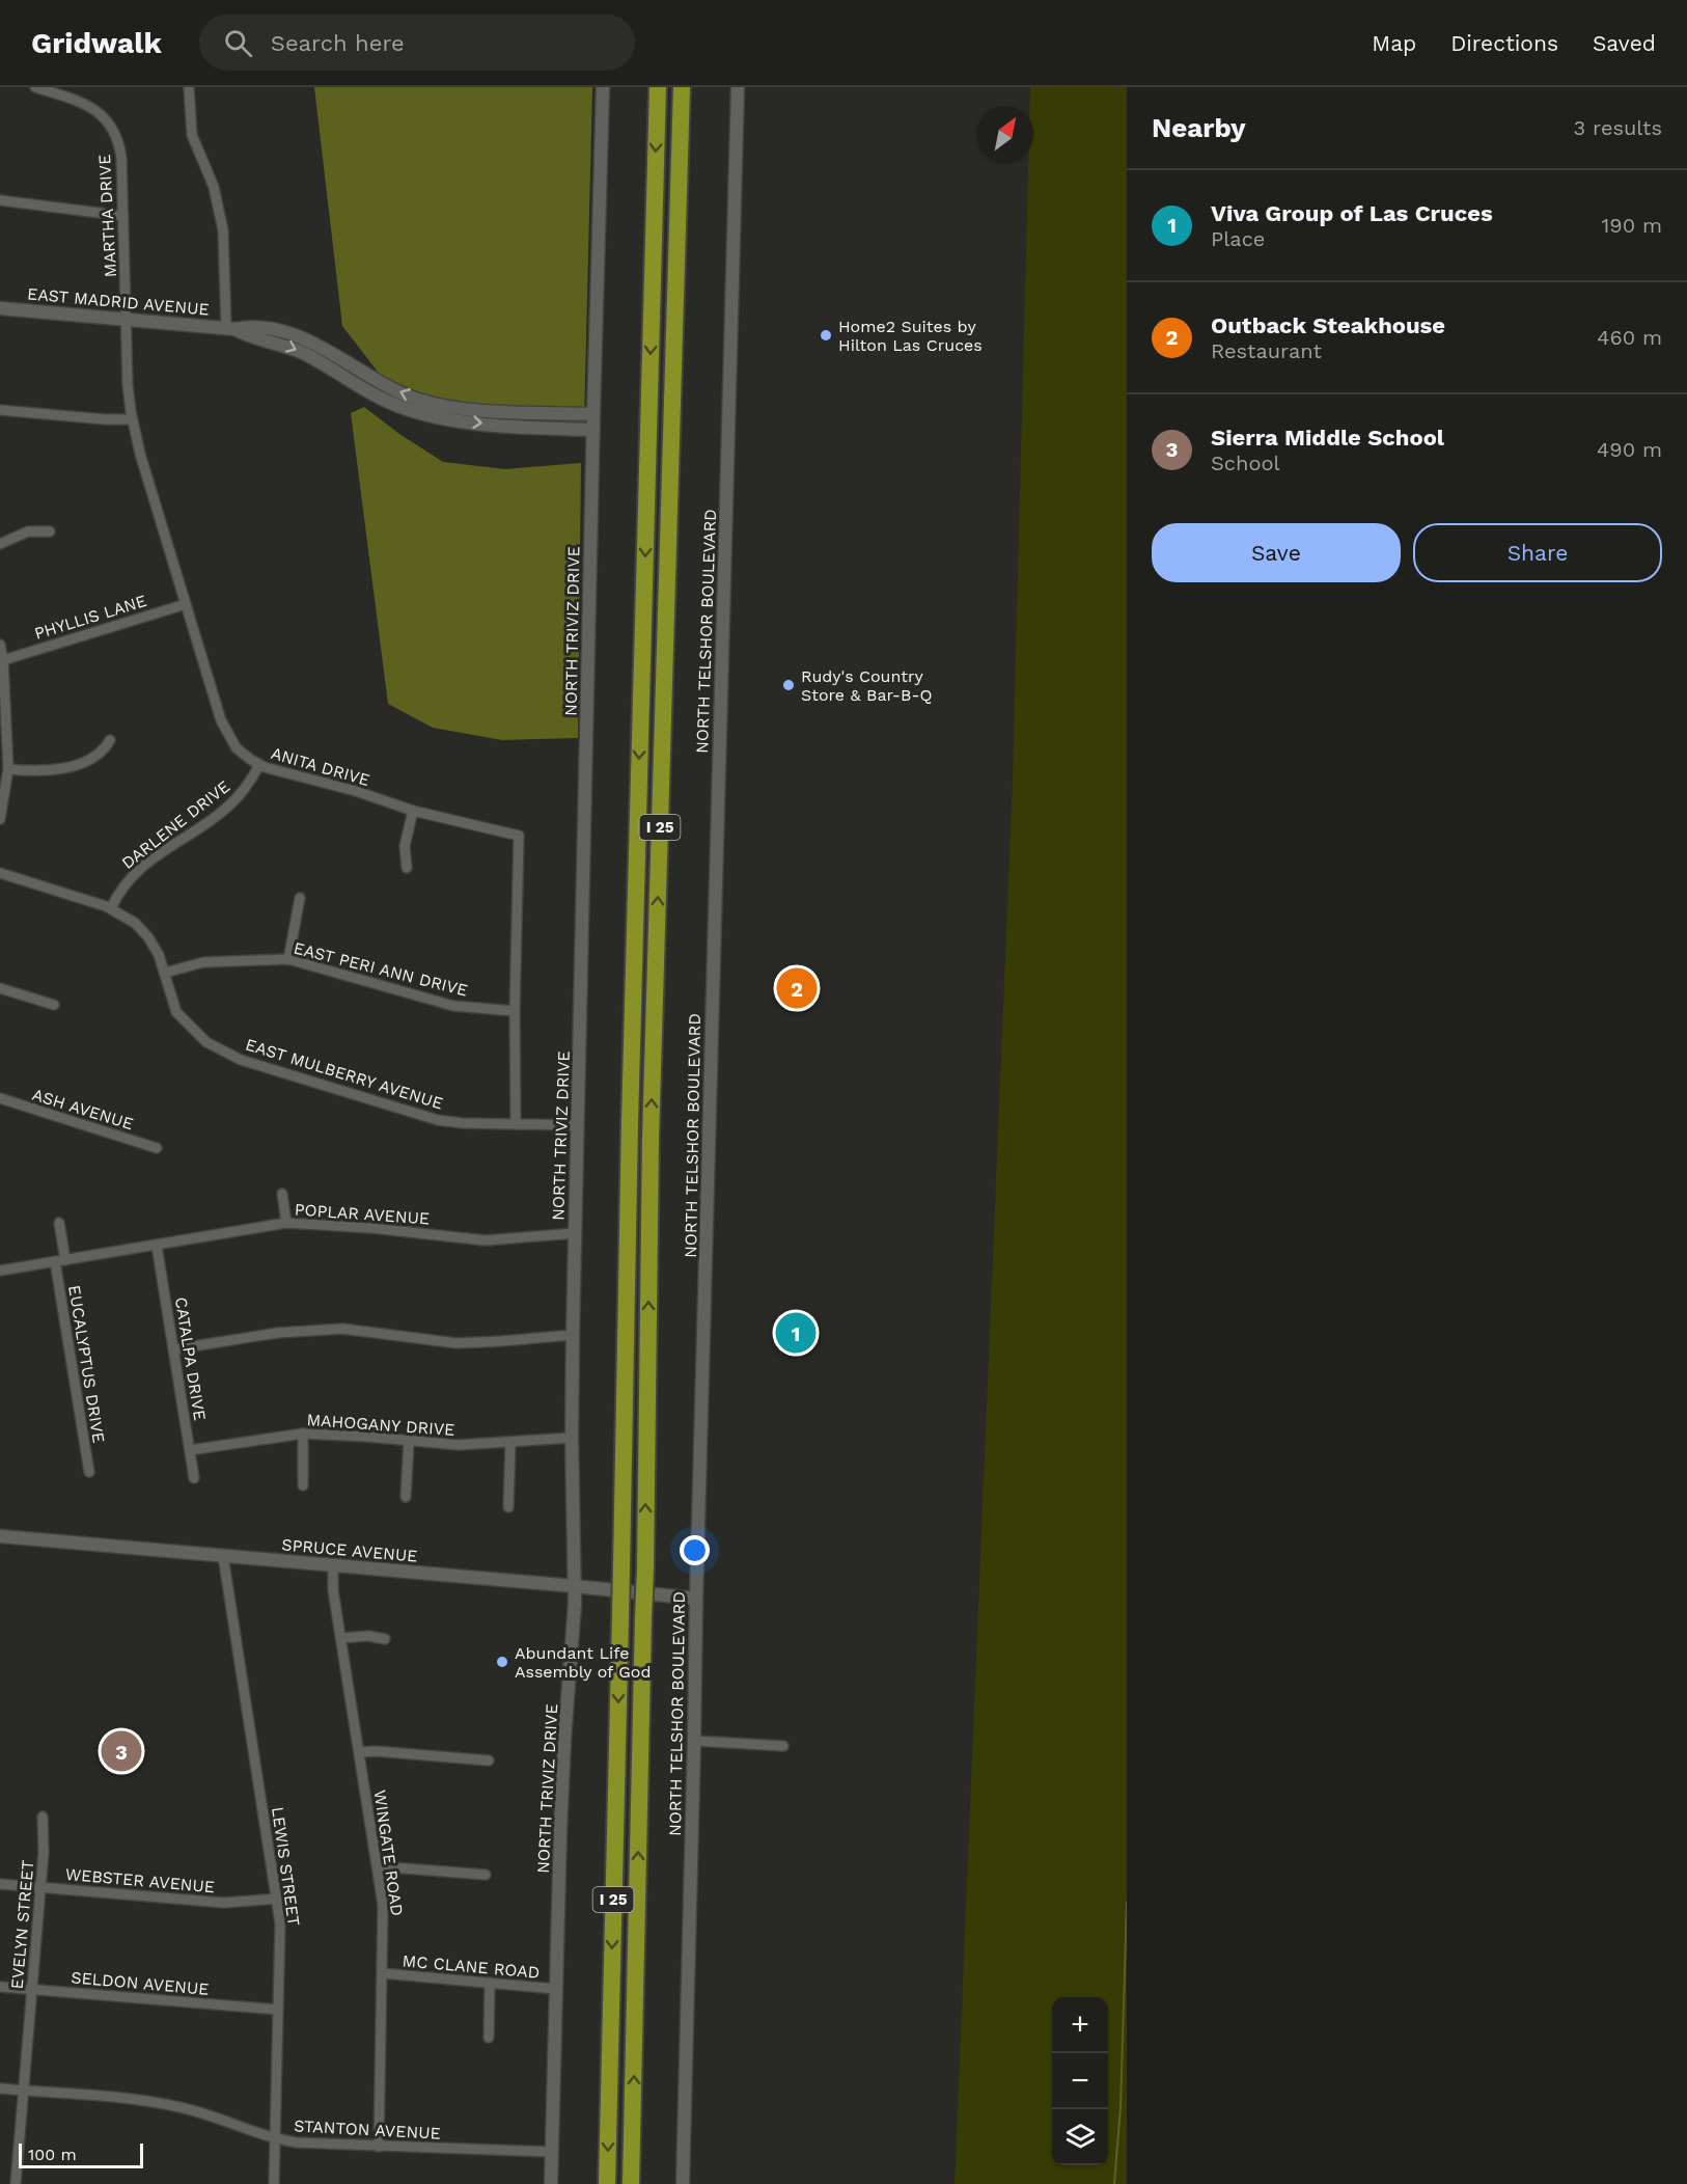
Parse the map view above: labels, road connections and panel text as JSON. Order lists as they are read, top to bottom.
{
  "streets": {
    "highway": ["I 25"],
    "street": [
      "MARTHA DRIVE",
      "EAST MADRID AVENUE",
      "PHYLLIS LANE",
      "NORTH TRIVIZ DRIVE",
      "NORTH TELSHOR BOULEVARD",
      "ANITA DRIVE",
      "DARLENE DRIVE",
      "EAST PERI ANN DRIVE",
      "EAST MULBERRY AVENUE",
      "ASH AVENUE",
      "POPLAR AVENUE",
      "CATALPA DRIVE",
      "EUCALYPTUS DRIVE",
      "MAHOGANY DRIVE",
      "SPRUCE AVENUE",
      "WINGATE ROAD",
      "LEWIS STREET",
      "WEBSTER AVENUE",
      "EVELYN STREET",
      "MC CLANE ROAD",
      "SELDON AVENUE",
      "STANTON AVENUE"
    ]
  },
  "crossings": [
    ["MARTHA DRIVE", "EAST MADRID AVENUE"],
    ["MARTHA DRIVE", "ANITA DRIVE"],
    ["EAST MADRID AVENUE", "NORTH TRIVIZ DRIVE"],
    ["EAST MADRID AVENUE", "ANITA DRIVE"],
    ["PHYLLIS LANE", "ANITA DRIVE"],
    ["NORTH TRIVIZ DRIVE", "EAST MULBERRY AVENUE"],
    ["NORTH TRIVIZ DRIVE", "POPLAR AVENUE"],
    ["NORTH TRIVIZ DRIVE", "MAHOGANY DRIVE"],
    ["NORTH TRIVIZ DRIVE", "SPRUCE AVENUE"],
    ["NORTH TRIVIZ DRIVE", "MC CLANE ROAD"],
    ["NORTH TRIVIZ DRIVE", "STANTON AVENUE"],
    ["NORTH TELSHOR BOULEVARD", "SPRUCE AVENUE"],
    ["ANITA DRIVE", "DARLENE DRIVE"],
    ["ANITA DRIVE", "EAST PERI ANN DRIVE"],
    ["ANITA DRIVE", "EAST MULBERRY AVENUE"],
    ["DARLENE DRIVE", "EAST MULBERRY AVENUE"],
    ["EAST PERI ANN DRIVE", "EAST MULBERRY AVENUE"],
    ["POPLAR AVENUE", "CATALPA DRIVE"],
    ["POPLAR AVENUE", "EUCALYPTUS DRIVE"],
    ["CATALPA DRIVE", "MAHOGANY DRIVE"],
    ["SPRUCE AVENUE", "WINGATE ROAD"],
    ["SPRUCE AVENUE", "LEWIS STREET"],
    ["WINGATE ROAD", "MC CLANE ROAD"],
    ["WINGATE ROAD", "STANTON AVENUE"],
    ["LEWIS STREET", "WEBSTER AVENUE"],
    ["LEWIS STREET", "SELDON AVENUE"],
    ["LEWIS STREET", "STANTON AVENUE"],
    ["WEBSTER AVENUE", "EVELYN STREET"],
    ["EVELYN STREET", "SELDON AVENUE"],
    ["EVELYN STREET", "STANTON AVENUE"]
  ],
  "places": ["Home2 Suites by Hilton Las Cruces", "Rudy's Country Store & Bar-B-Q", "Abundant Life Assembly of God"],
  "scale_bar": "100 m",
  "north": "top right",
  "page": {
    "header": "Gridwalk",
    "search": "Search here",
    "nav": ["Map", "Directions", "Saved"],
    "heading": ["Nearby", "3 results"],
    "list": [
      {
        "mark": "1",
        "name": "Viva Group of Las Cruces",
        "note": "Place",
        "value": "190 m"
      },
      {
        "mark": "2",
        "name": "Outback Steakhouse",
        "note": "Restaurant",
        "value": "460 m"
      },
      {
        "mark": "3",
        "name": "Sierra Middle School",
        "note": "School",
        "value": "490 m"
      }
    ],
    "buttons": ["Save", "Share"],
    "pins": ["2", "1", "3"],
    "map_buttons": ["+", "−"],
    "scale": "100 m"
  }
}
